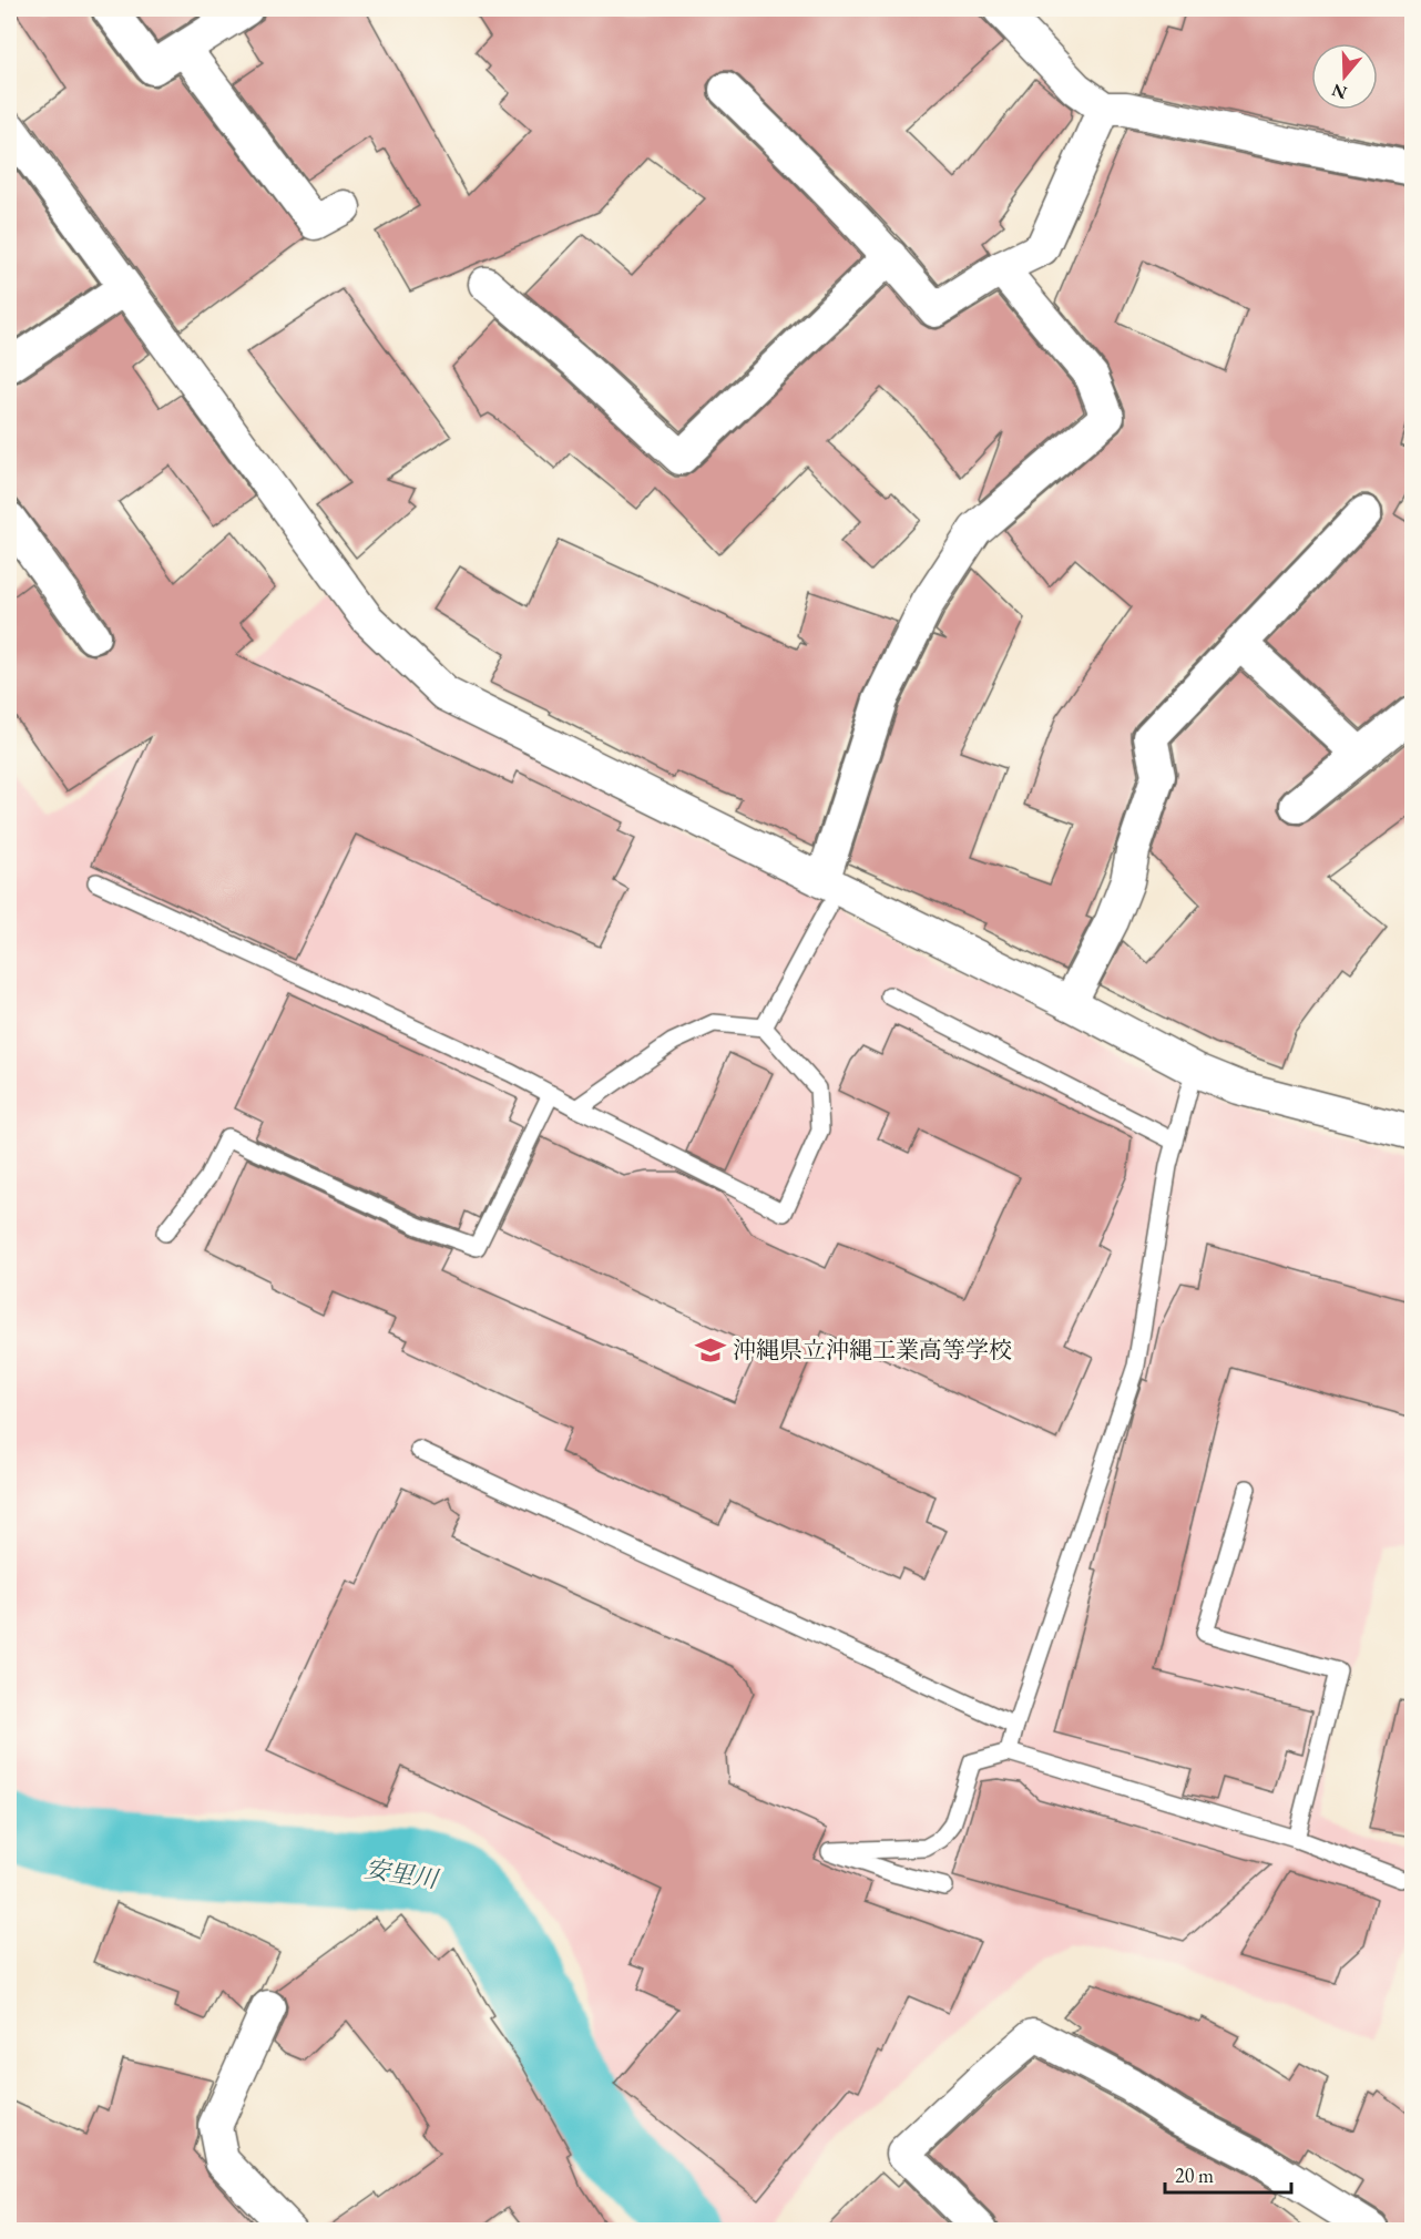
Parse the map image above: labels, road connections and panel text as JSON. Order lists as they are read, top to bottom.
{
  "water": ["安里川"],
  "places": {
    "school or university": ["沖縄県立沖縄工業高等学校"]
  },
  "scale_bar": "20 m",
  "north": "bottom"
}
